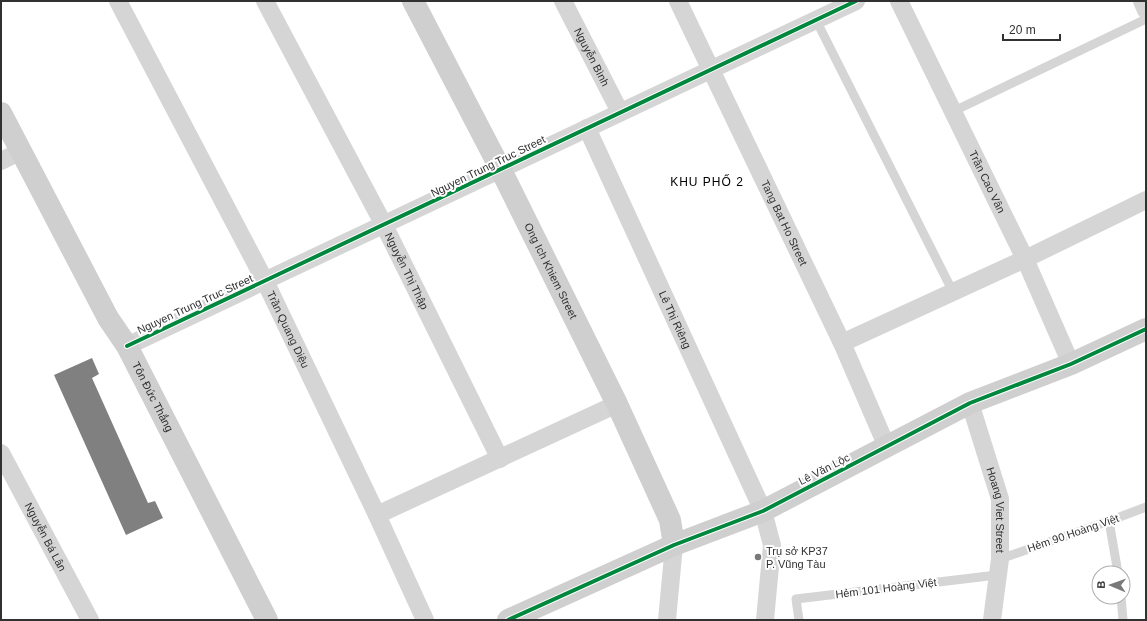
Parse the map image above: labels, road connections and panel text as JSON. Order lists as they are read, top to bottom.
{
  "streets": {
    "street": [
      "Nguyễn Bình",
      "Nguyen Trung Truc Street",
      "Trần Cao Vân",
      "Tang Bat Ho Street",
      "Ong Ich Khiem Street",
      "Nguyễn Thị Thập",
      "Lê Thị Riêng",
      "Trần Quang Diệu",
      "Tôn Đức Thắng",
      "Lê Văn Lộc",
      "Hoang Viet Street",
      "Nguyễn Bá Lân"
    ],
    "lane": ["Hẻm 90 Hoàng Việt", "Hẻm 101 Hoàng Việt"]
  },
  "crossings": [
    ["Nguyễn Bình", "Nguyen Trung Truc Street"],
    ["Nguyen Trung Truc Street", "Tang Bat Ho Street"],
    ["Nguyen Trung Truc Street", "Ong Ich Khiem Street"],
    ["Nguyen Trung Truc Street", "Nguyễn Thị Thập"],
    ["Nguyen Trung Truc Street", "Lê Thị Riêng"],
    ["Nguyen Trung Truc Street", "Trần Quang Diệu"],
    ["Nguyen Trung Truc Street", "Tôn Đức Thắng"],
    ["Trần Cao Vân", "Lê Văn Lộc"],
    ["Tang Bat Ho Street", "Lê Văn Lộc"],
    ["Ong Ich Khiem Street", "Lê Văn Lộc"],
    ["Lê Thị Riêng", "Lê Văn Lộc"],
    ["Lê Văn Lộc", "Hoang Viet Street"],
    ["Hoang Viet Street", "Hẻm 90 Hoàng Việt"],
    ["Hoang Viet Street", "Hẻm 101 Hoàng Việt"],
    ["Hẻm 90 Hoàng Việt", "Hẻm 101 Hoàng Việt"]
  ],
  "districts": ["KHU PHỐ 2"],
  "places": ["Trụ sở KP37 P. Vũng Tàu"],
  "scale_bar": "20 m",
  "north": "left"
}
